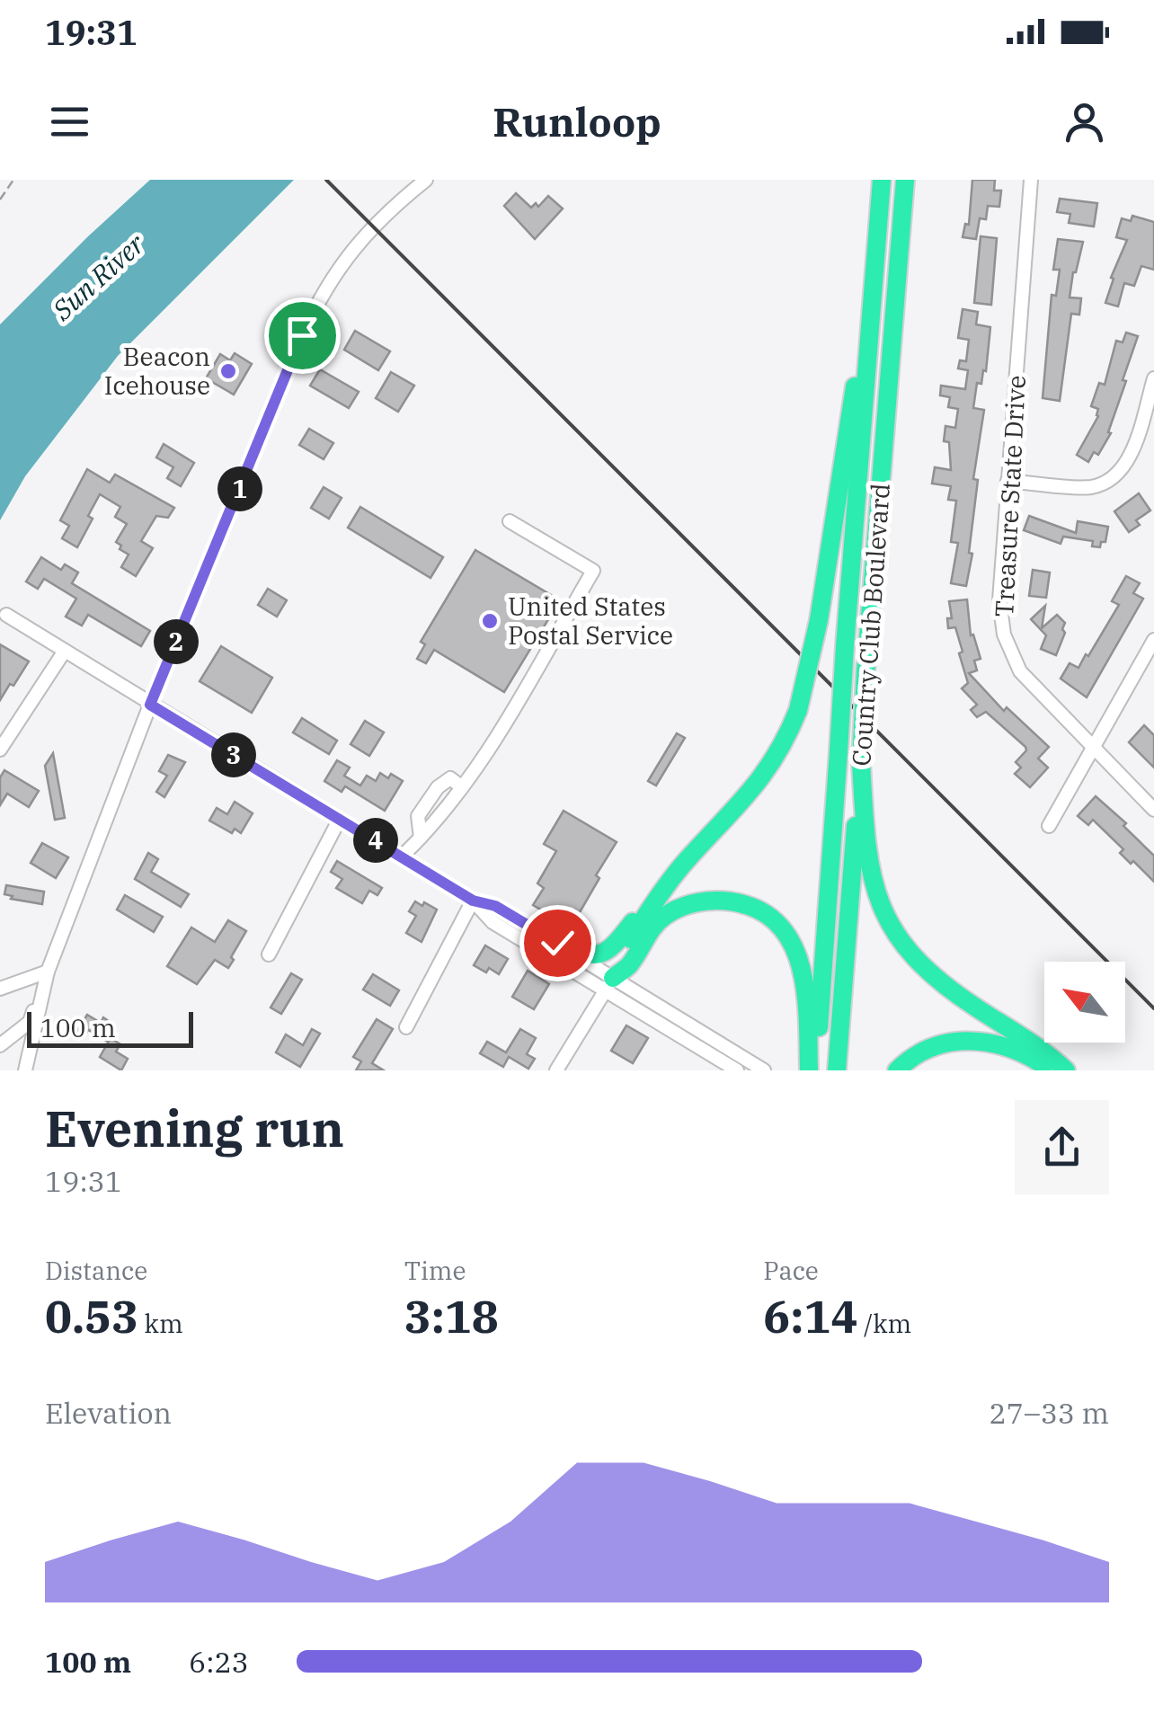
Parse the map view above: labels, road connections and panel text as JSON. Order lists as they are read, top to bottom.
{
  "streets": {
    "highway": ["Country Club Boulevard"],
    "street": ["Treasure State Drive"]
  },
  "water": ["Sun River"],
  "places": ["Beacon Icehouse", "United States Postal Service"],
  "scale_bar": "100 m",
  "north": "top left",
  "page": {
    "status": "19:31",
    "header": "Runloop",
    "pins": [
      "1",
      "2",
      "3",
      "4"
    ],
    "scale": "100 m",
    "heading": ["Evening run", "19:31"],
    "stats": [
      ["Distance", "0.53 km"],
      ["Time", "3:18"],
      ["Pace", "6:14 /km"]
    ],
    "chart": ["Elevation", "27–33 m"],
    "list": [
      {
        "name": "100 m",
        "note": "6:23"
      }
    ]
  }
}
